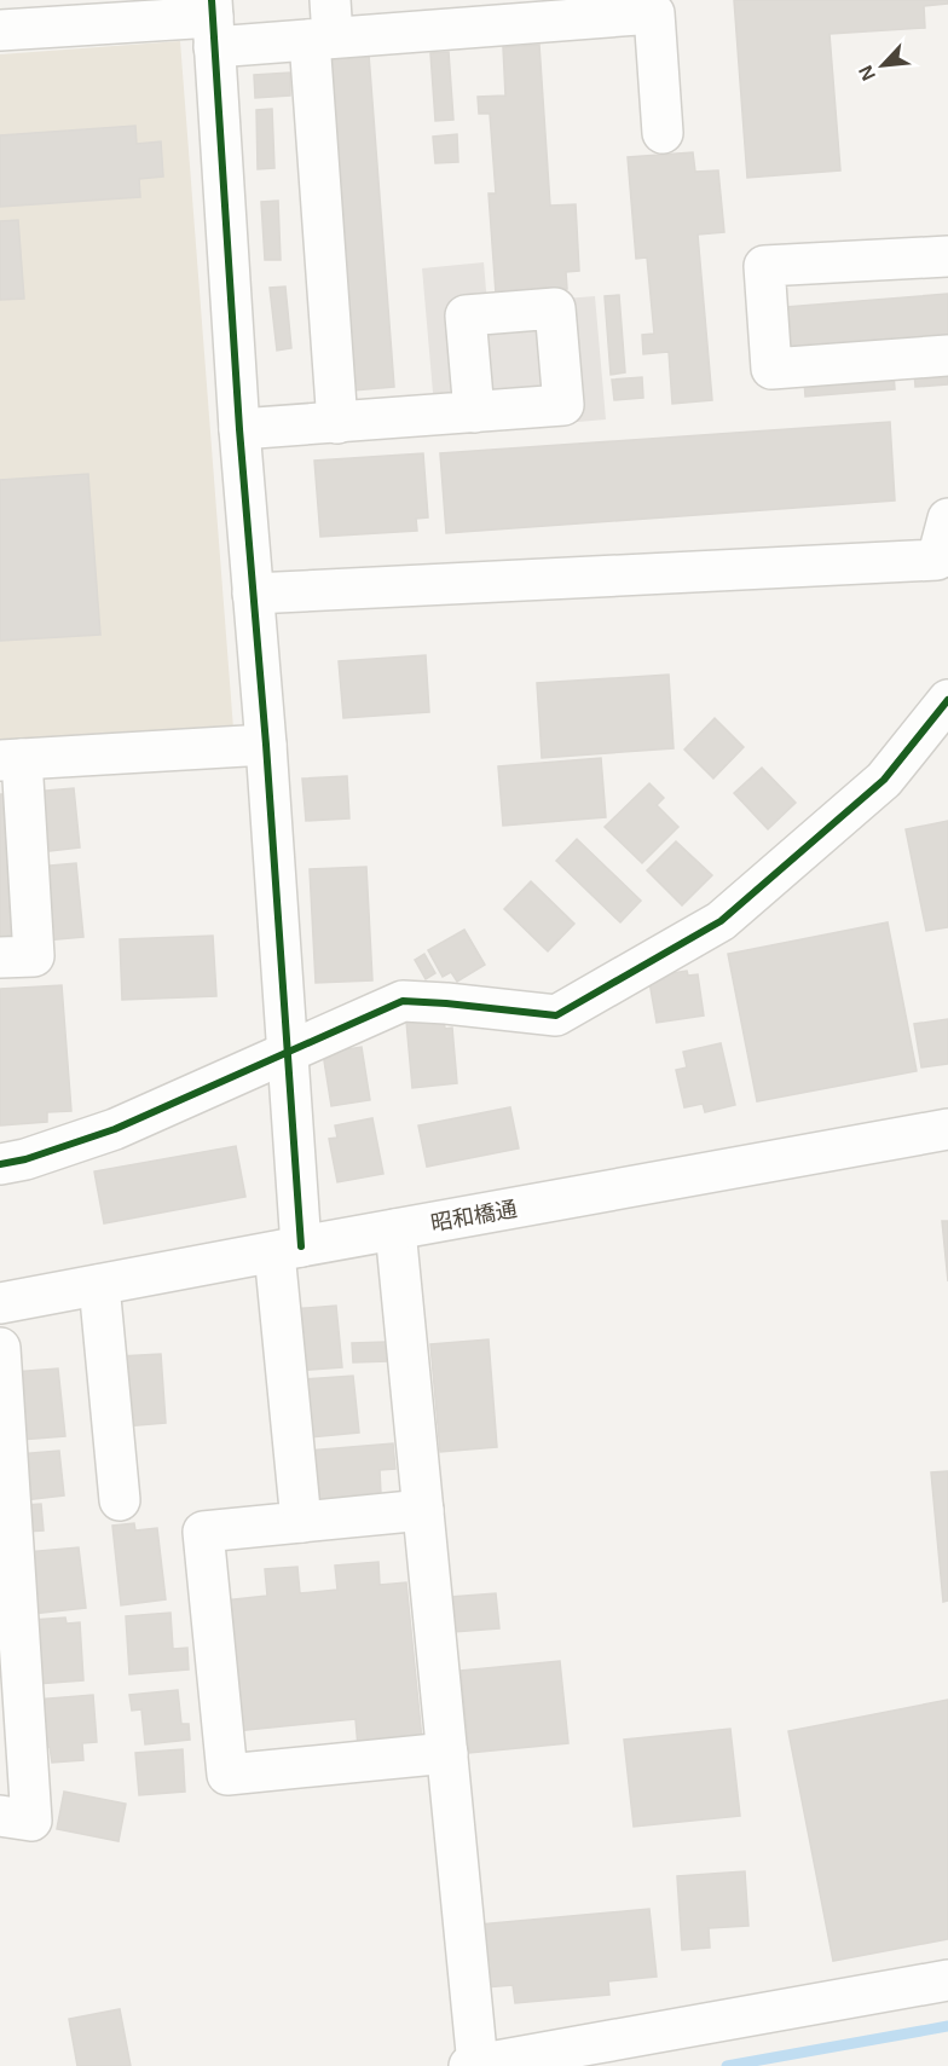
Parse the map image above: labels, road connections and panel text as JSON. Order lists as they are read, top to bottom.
{
  "streets": {
    "street": ["昭和橋通"]
  },
  "north": "bottom left"
}
